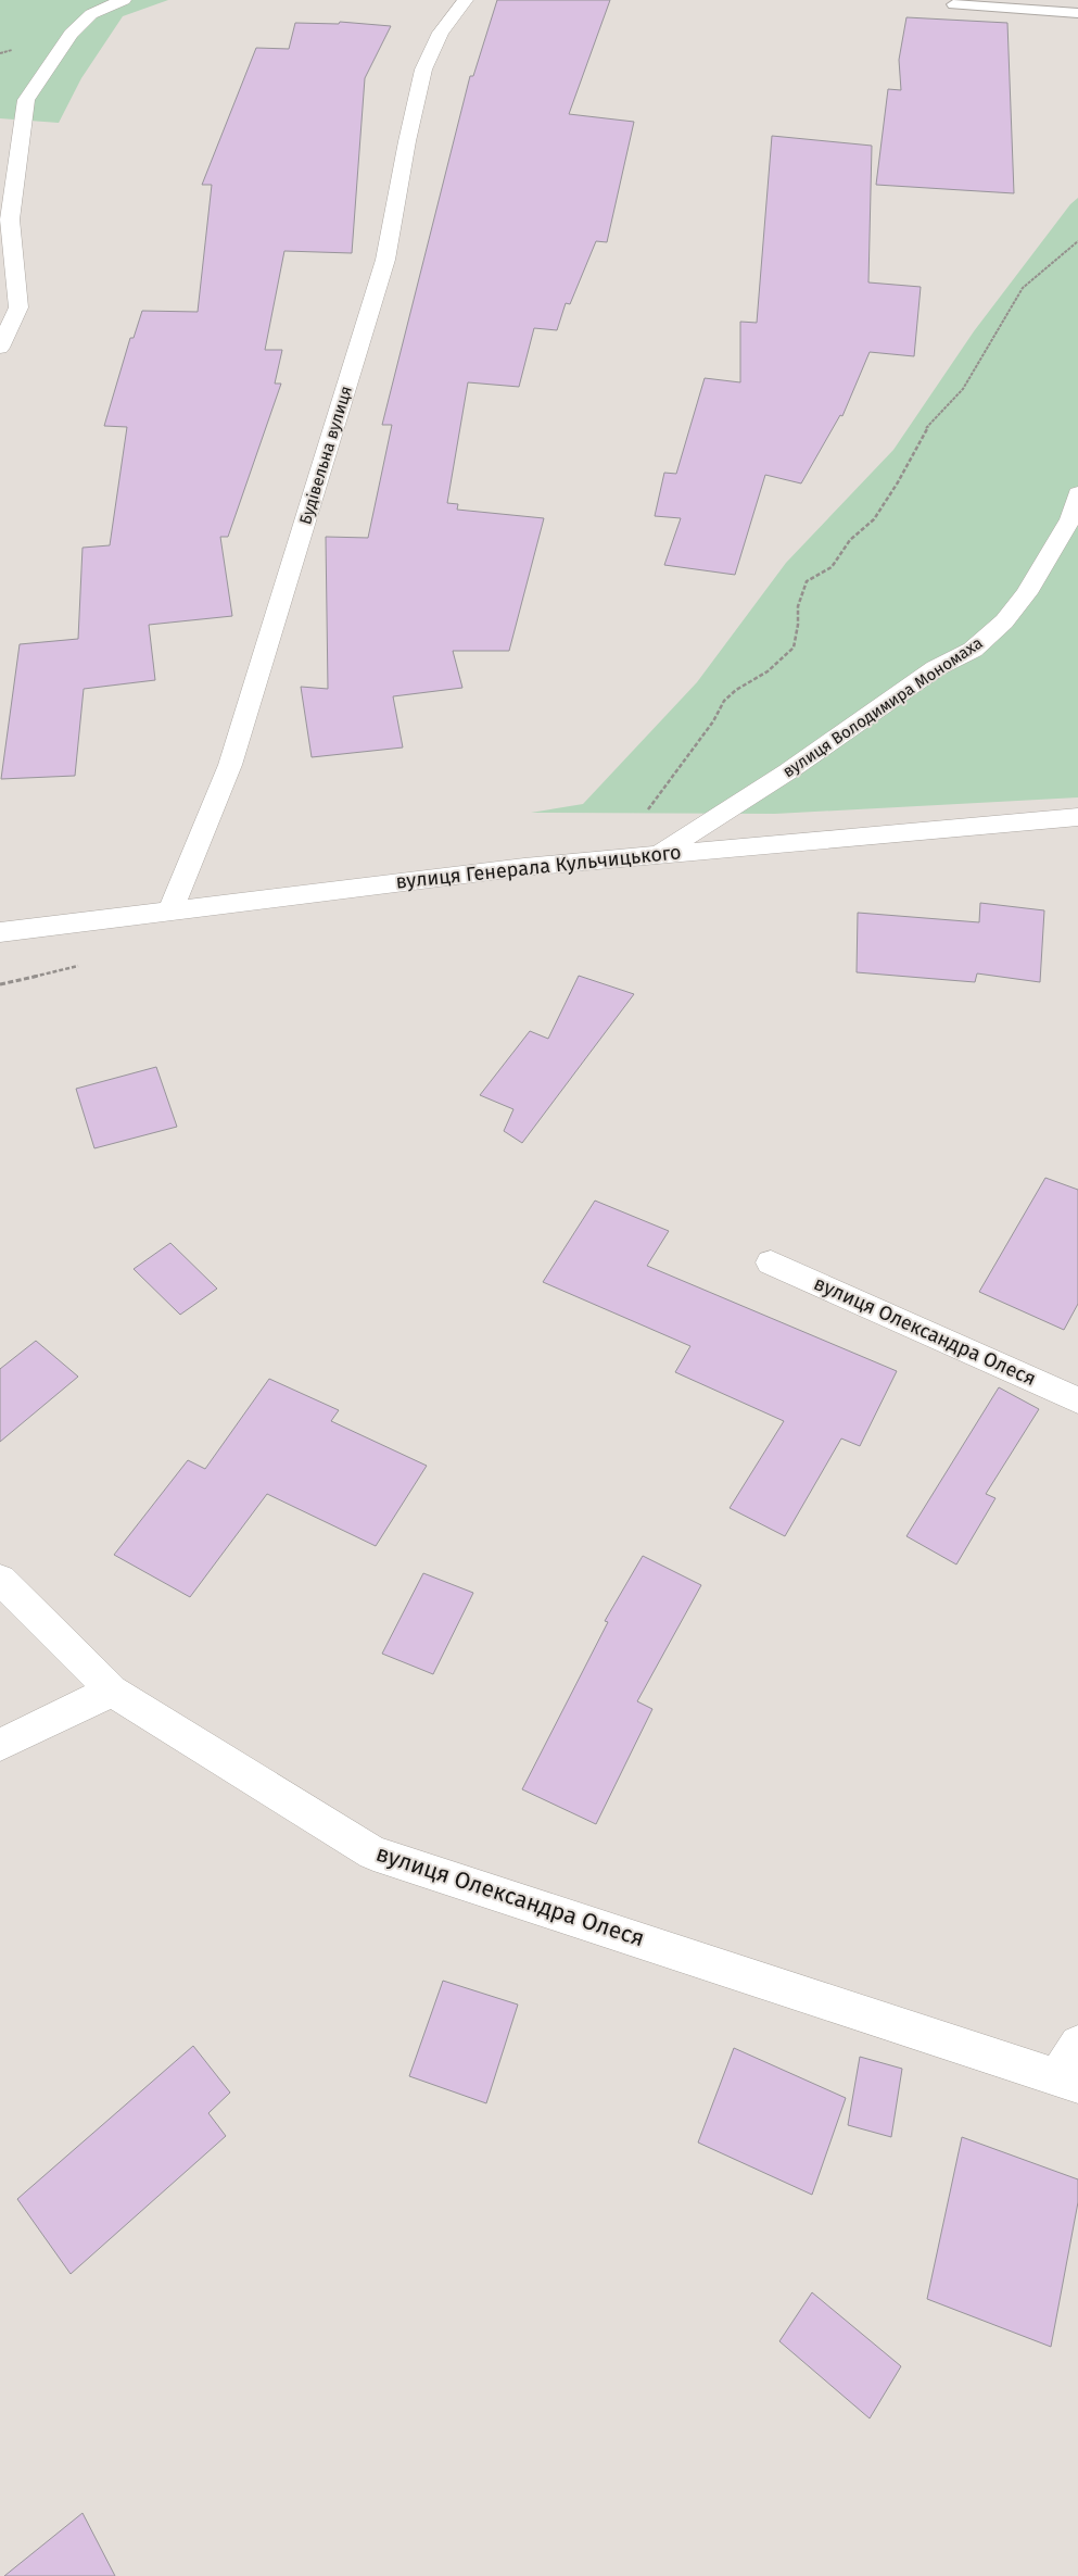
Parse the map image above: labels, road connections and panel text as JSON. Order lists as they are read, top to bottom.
{
  "streets": {
    "street": [
      "Будівельна вулиця",
      "вулиця Володимира Мономаха",
      "вулиця Генерала Кульчицького",
      "вулиця Олександра Олеся"
    ]
  },
  "crossings": [
    ["Будівельна вулиця", "вулиця Генерала Кульчицького"],
    ["вулиця Володимира Мономаха", "вулиця Генерала Кульчицького"]
  ]
}
